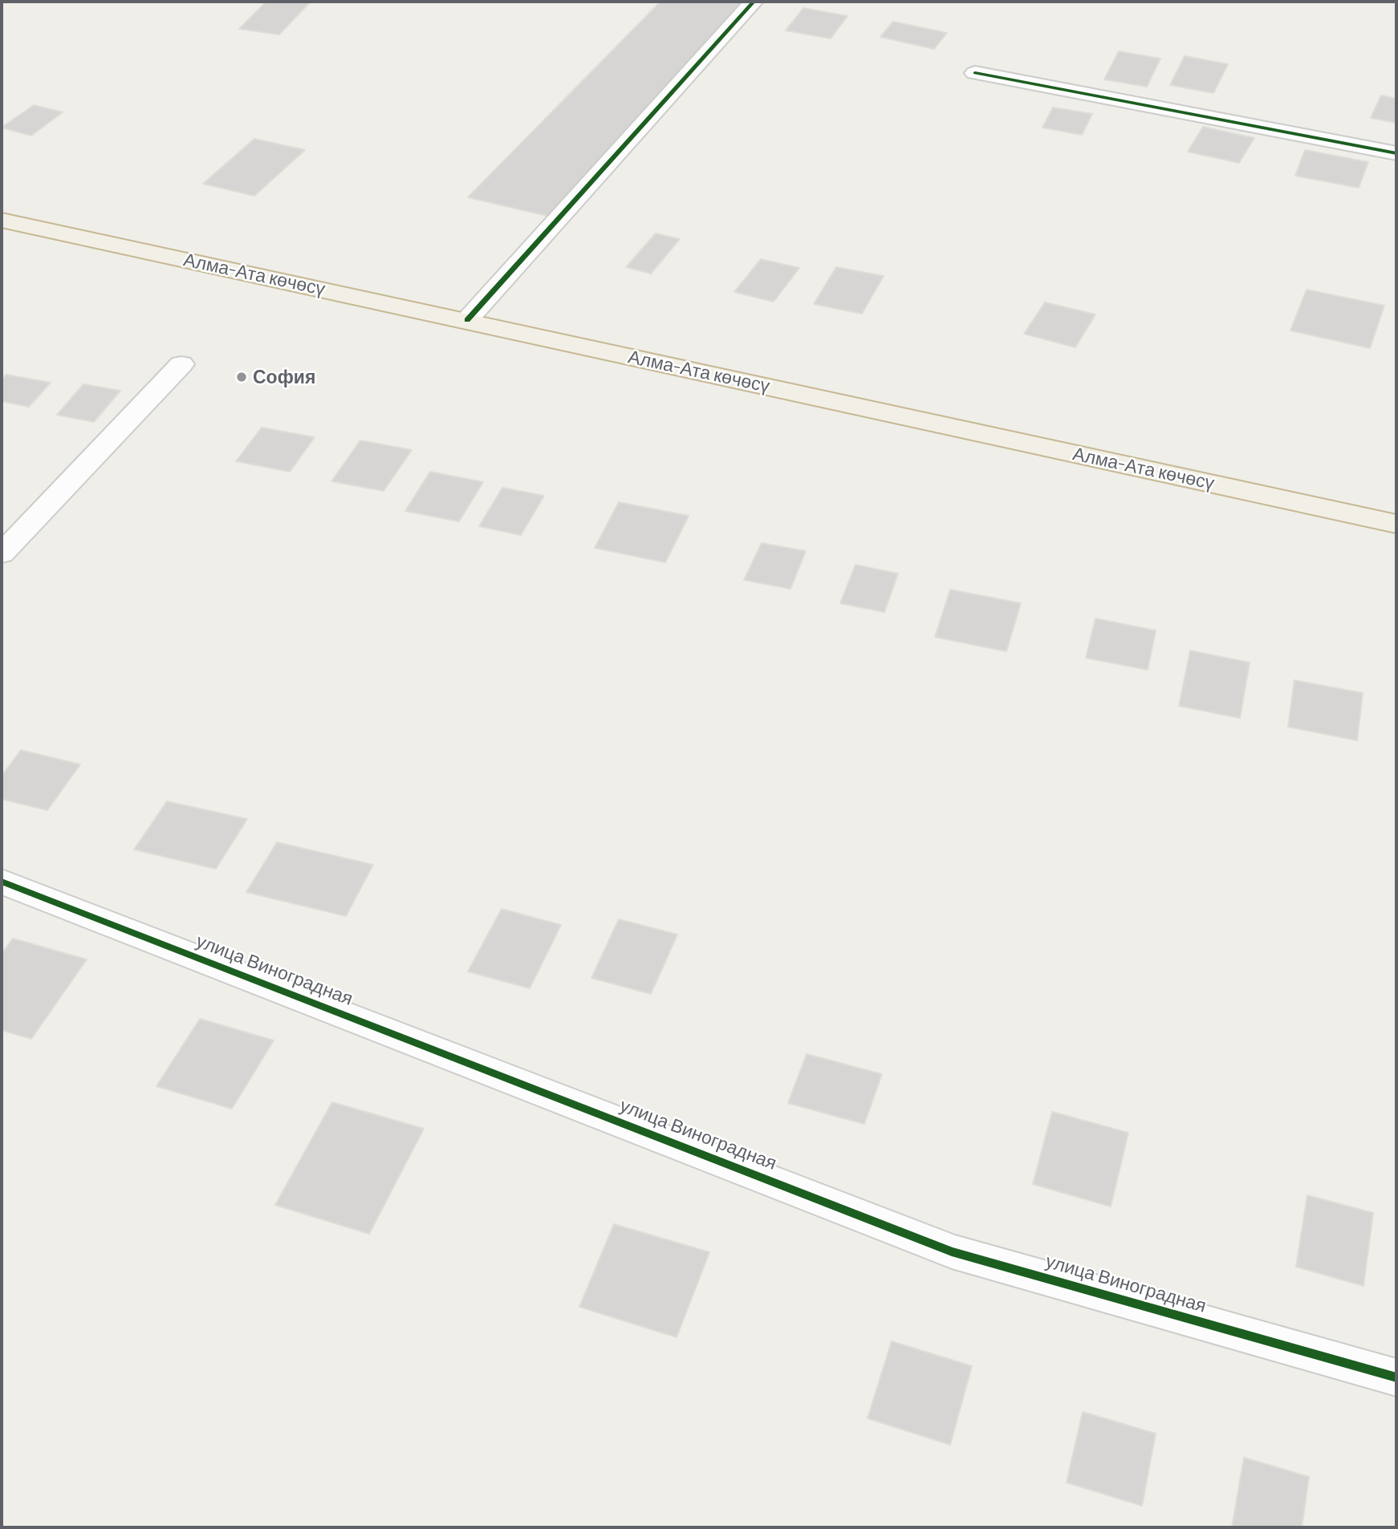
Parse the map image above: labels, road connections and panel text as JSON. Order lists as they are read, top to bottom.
{
  "streets": {
    "highway": ["Алма-Ата көчөсү"],
    "street": ["улица Виноградная"]
  },
  "places": ["София"]
}
